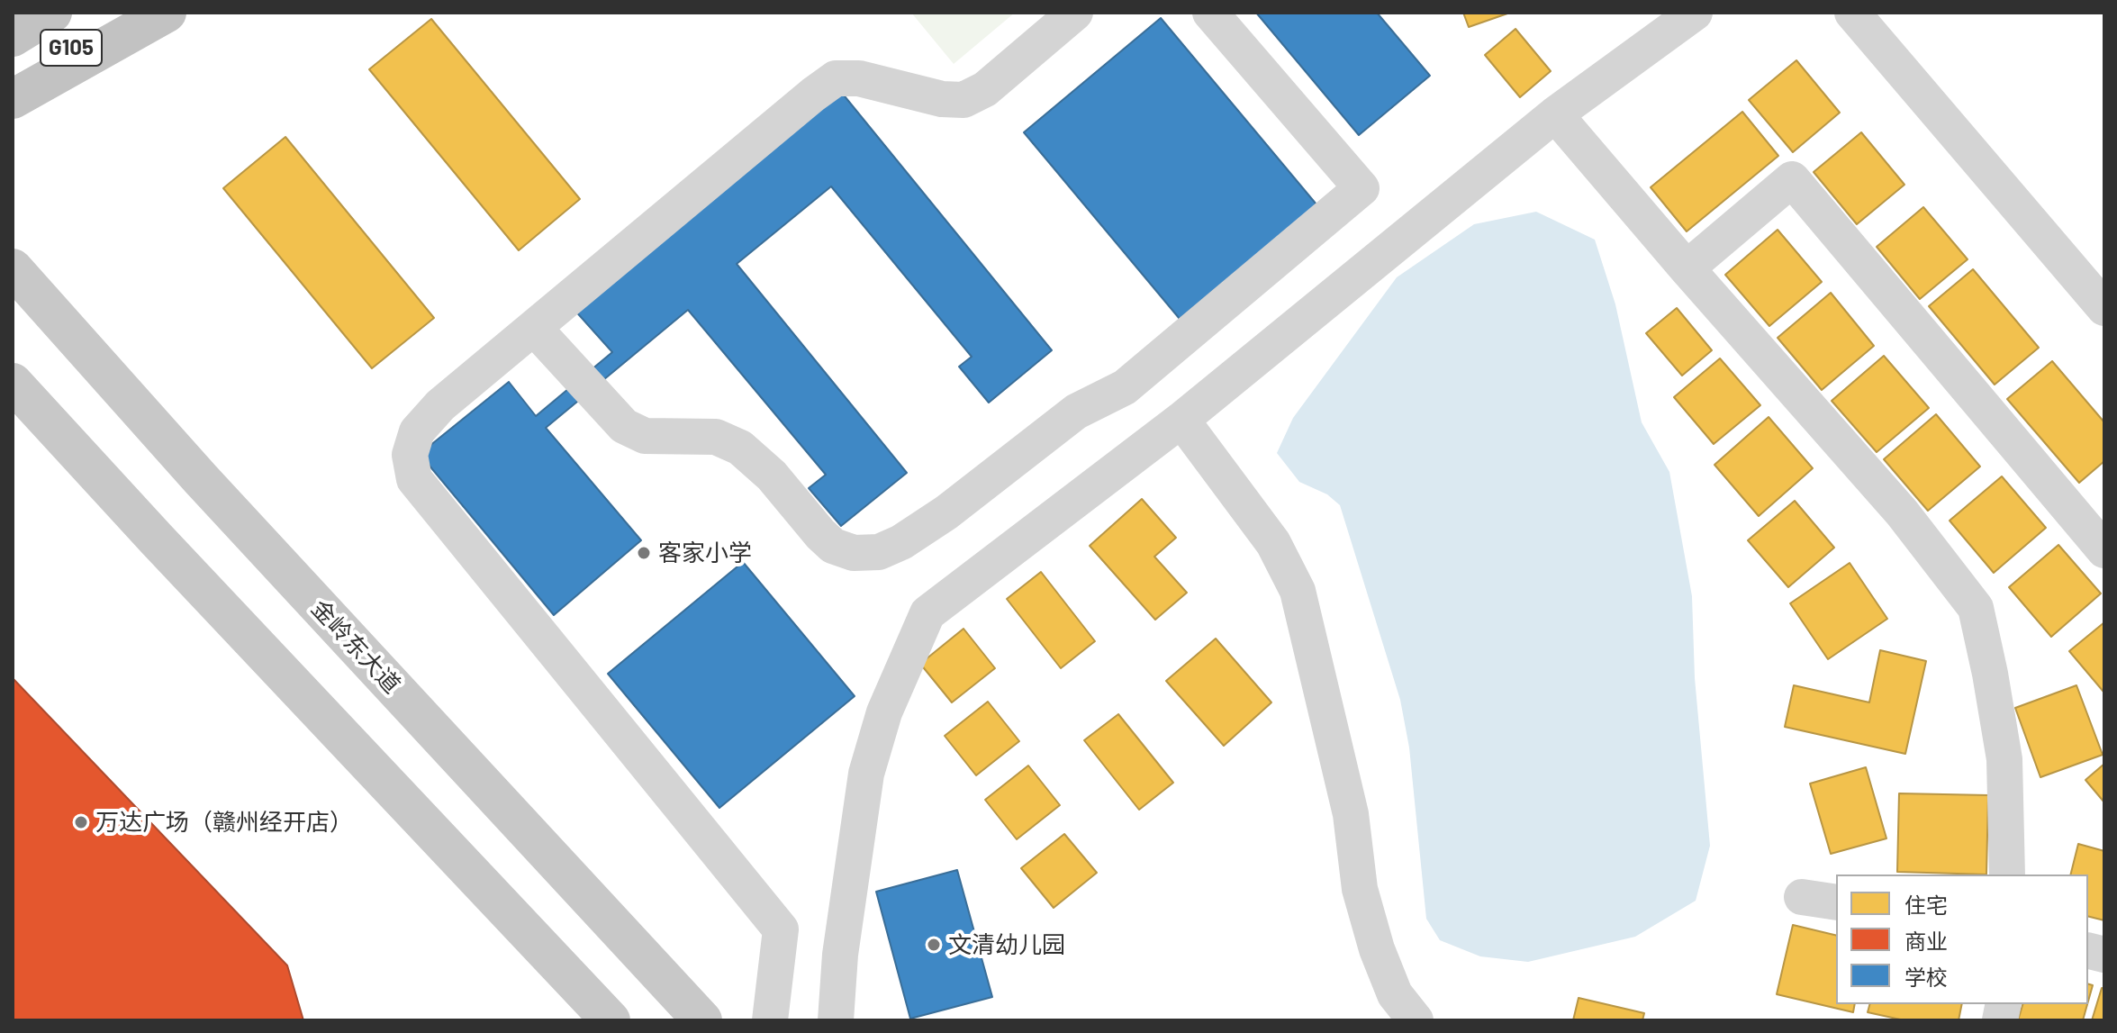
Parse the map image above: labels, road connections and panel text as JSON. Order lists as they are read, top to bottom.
{
  "streets": {
    "highway": ["G105"],
    "main road": ["金岭东大道"]
  },
  "places": ["客家小学", "万达广场（赣州经开店）", "文清幼儿园"],
  "legend": ["住宅", "商业", "学校"]
}
